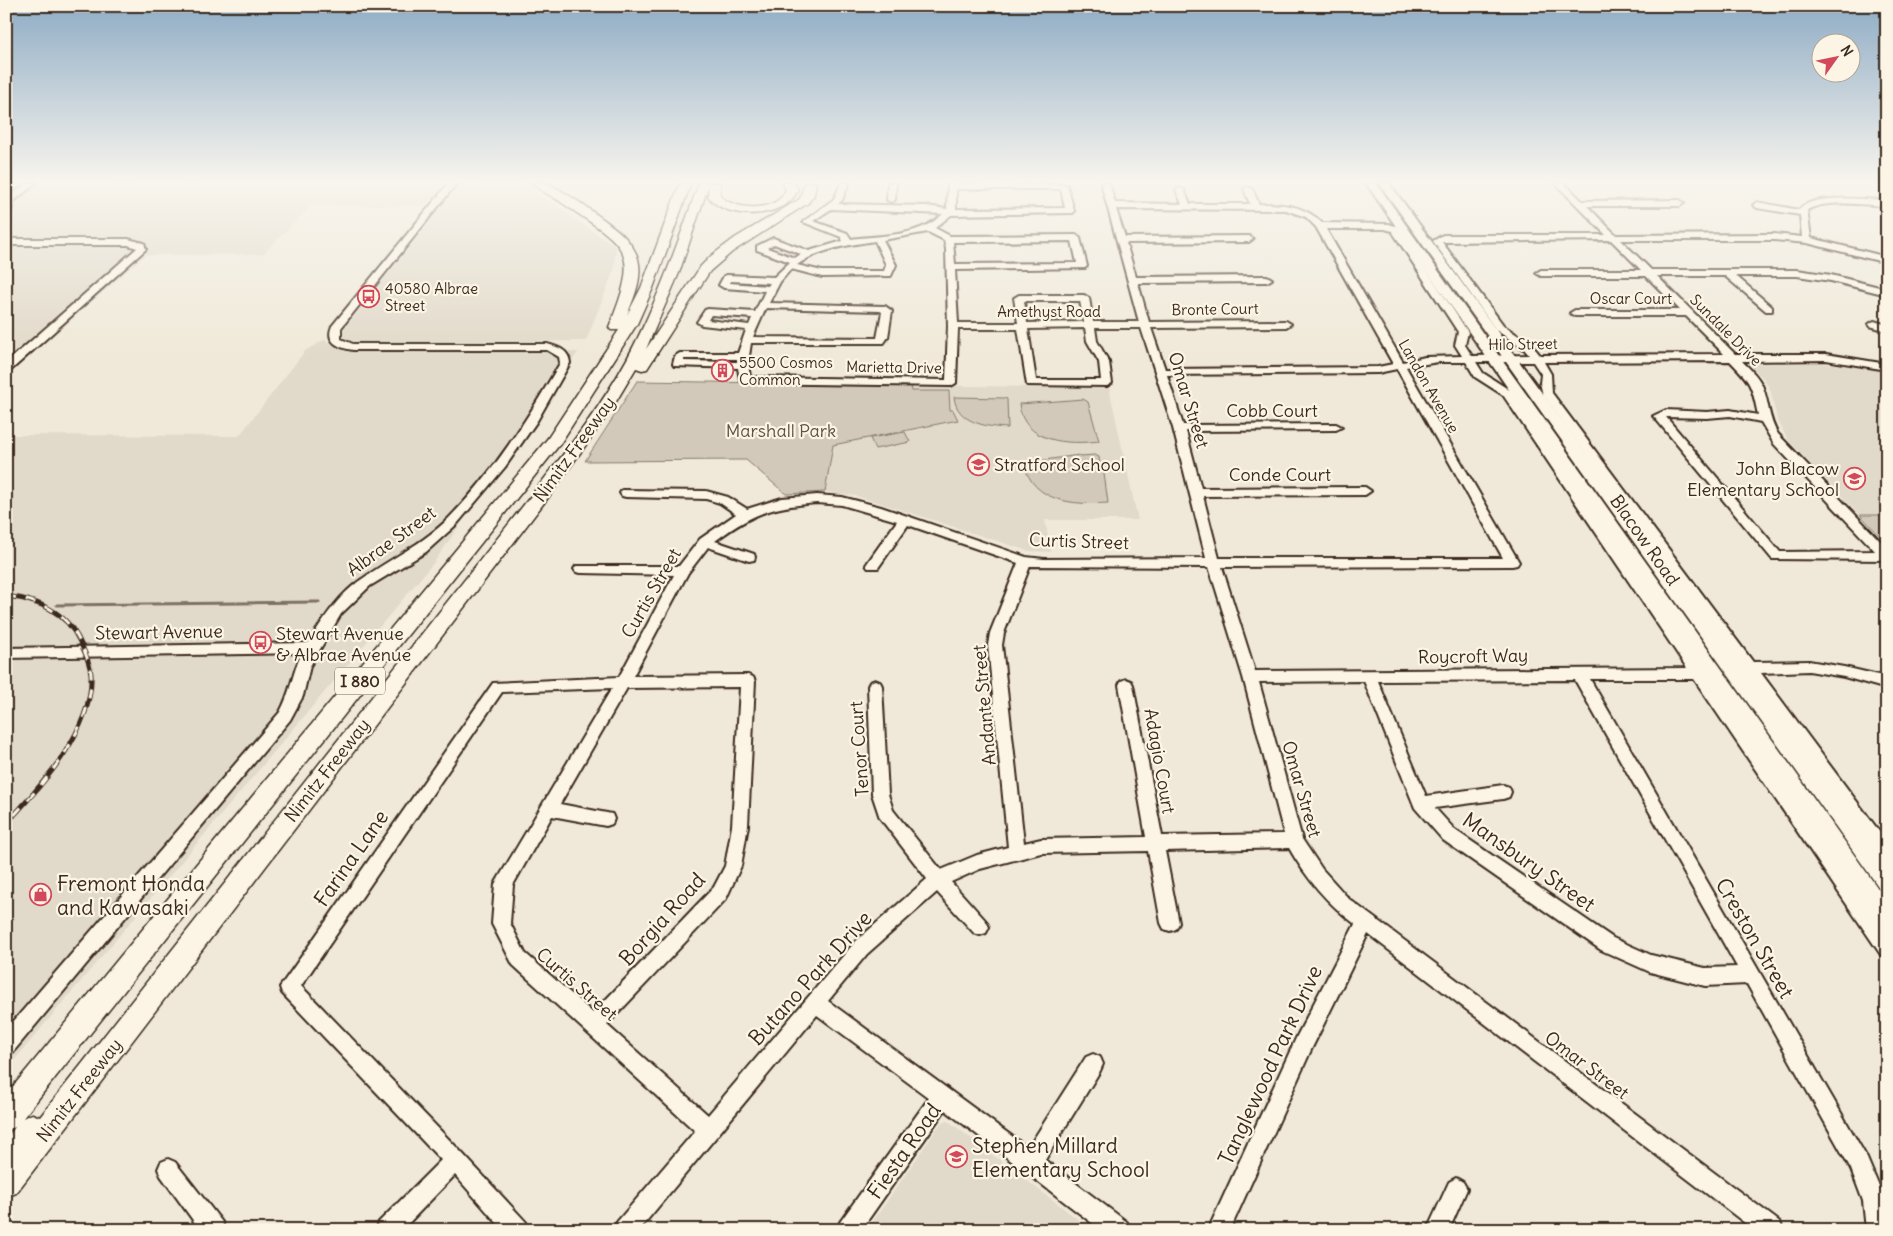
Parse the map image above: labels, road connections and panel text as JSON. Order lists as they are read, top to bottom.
{
  "streets": {
    "highway": ["Nimitz Freeway", "I 880"],
    "main road": ["Blacow Road"],
    "street": [
      "Oscar Court",
      "Bronte Court",
      "Amethyst Road",
      "Sundale Drive",
      "Hilo Street",
      "Marietta Drive",
      "Landon Avenue",
      "Omar Street",
      "Cobb Court",
      "Conde Court",
      "Albrae Street",
      "Curtis Street",
      "Stewart Avenue",
      "Roycroft Way",
      "Andante Street",
      "Tenor Court",
      "Adagio Court",
      "Farina Lane",
      "Mansbury Street",
      "Borgia Road",
      "Creston Street",
      "Butano Park Drive",
      "Tanglewood Park Drive",
      "Fiesta Road"
    ]
  },
  "crossings": [
    ["Oscar Court", "Sundale Drive"],
    ["Bronte Court", "Amethyst Road"],
    ["Bronte Court", "Omar Street"],
    ["Amethyst Road", "Marietta Drive"],
    ["Amethyst Road", "Omar Street"],
    ["Sundale Drive", "Hilo Street"],
    ["Hilo Street", "Landon Avenue"],
    ["Hilo Street", "Omar Street"],
    ["Hilo Street", "Blacow Road"],
    ["Landon Avenue", "Curtis Street"],
    ["Omar Street", "Cobb Court"],
    ["Omar Street", "Conde Court"],
    ["Omar Street", "Curtis Street"],
    ["Omar Street", "Roycroft Way"],
    ["Omar Street", "Butano Park Drive"],
    ["Omar Street", "Tanglewood Park Drive"],
    ["Nimitz Freeway", "I 880"],
    ["Blacow Road", "Roycroft Way"],
    ["Albrae Street", "Stewart Avenue"],
    ["Curtis Street", "Andante Street"],
    ["Curtis Street", "Farina Lane"],
    ["Curtis Street", "Borgia Road"],
    ["Curtis Street", "Butano Park Drive"],
    ["Roycroft Way", "Mansbury Street"],
    ["Roycroft Way", "Creston Street"],
    ["Andante Street", "Butano Park Drive"],
    ["Tenor Court", "Butano Park Drive"],
    ["Adagio Court", "Butano Park Drive"],
    ["Farina Lane", "Borgia Road"],
    ["Mansbury Street", "Creston Street"]
  ],
  "parks": ["Marshall Park"],
  "places": {
    "bus stop": ["40580 Albrae Street", "Stewart Avenue & Albrae Avenue"],
    "building": ["5500 Cosmos Common"],
    "school or university": ["Stratford School", "John Blacow Elementary School", "Stephen Millard Elementary School"],
    "shop": ["Fremont Honda and Kawasaki"]
  },
  "north": "top right"
}
